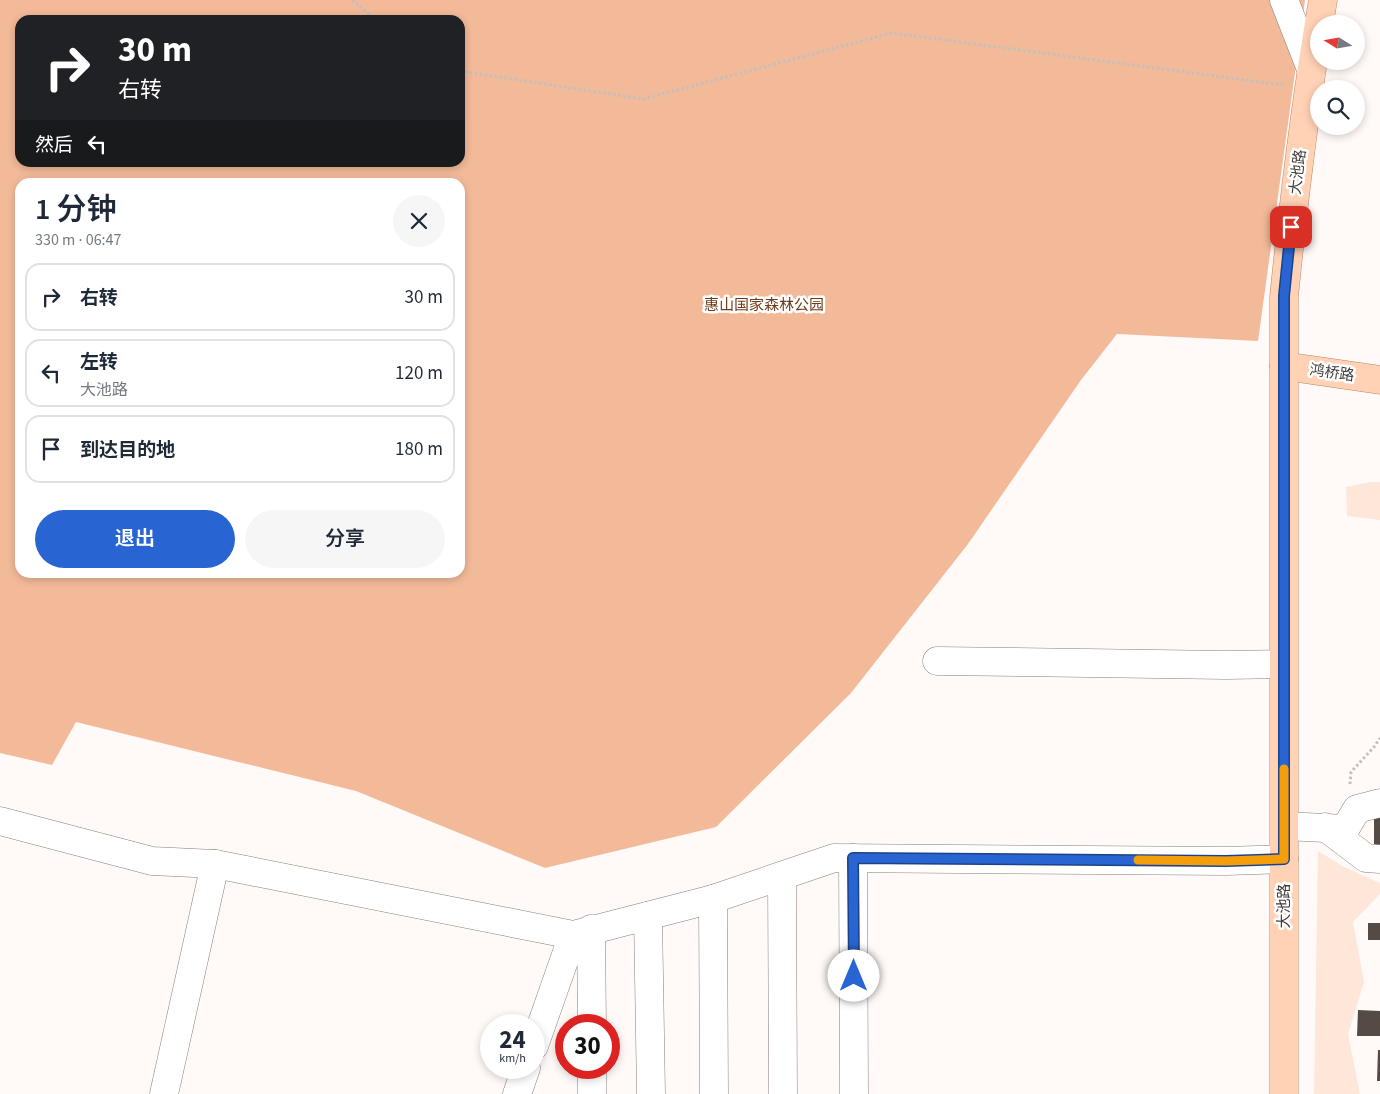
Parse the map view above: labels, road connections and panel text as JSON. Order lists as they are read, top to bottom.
{
  "streets": {
    "main road": ["大池路", "鸿桥路"]
  },
  "crossings": [
    ["大池路", "鸿桥路"]
  ],
  "parks": ["惠山国家森林公园"],
  "north": "left",
  "page": {
    "turn": ["30 m", "右转"],
    "then": "然后",
    "heading": ["1 分钟", "330 m · 06:47"],
    "list": [
      {
        "name": "右转",
        "value": "30 m"
      },
      {
        "name": "左转",
        "note": "大池路",
        "value": "120 m"
      },
      {
        "name": "到达目的地",
        "value": "180 m"
      }
    ],
    "buttons": ["退出", "分享"],
    "speed": "24 km/h",
    "limit": "30"
  }
}
